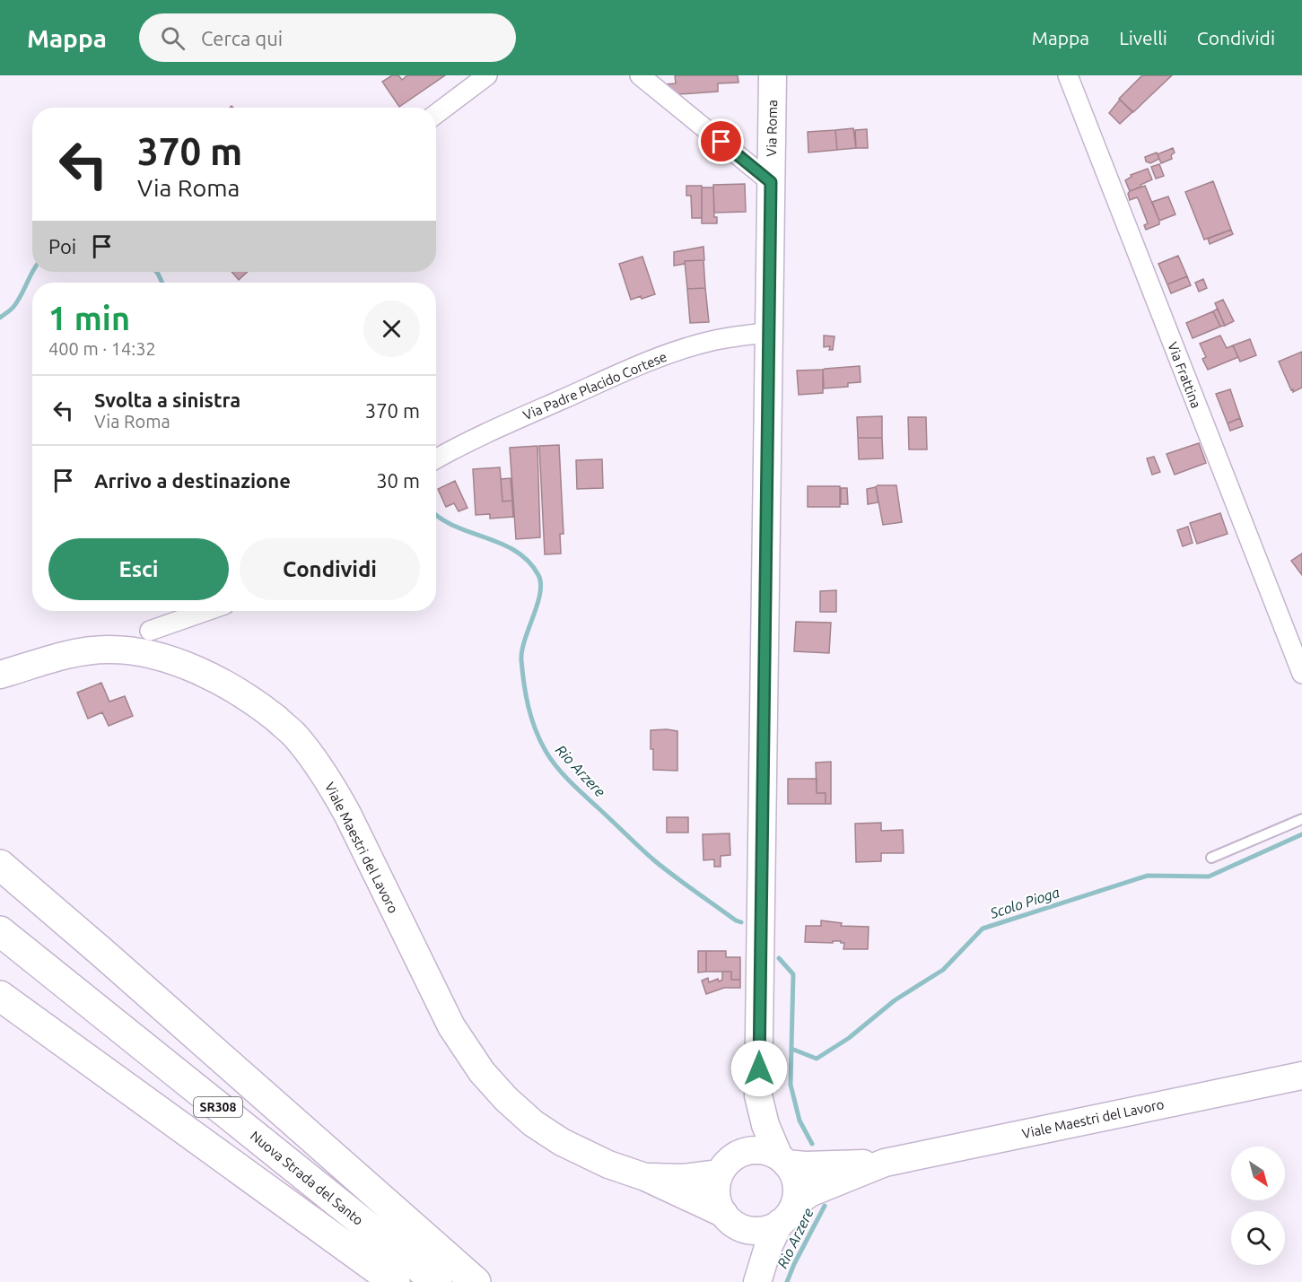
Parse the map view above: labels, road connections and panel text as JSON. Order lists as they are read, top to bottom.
{
  "streets": {
    "highway": ["SR308", "Nuova Strada del Santo"],
    "main road": ["Via Roma", "Viale Maestri del Lavoro"],
    "street": ["Via Frattina", "Via Padre Placido Cortese"]
  },
  "crossings": [
    ["Via Roma", "Via Padre Placido Cortese"],
    ["Via Roma", "Viale Maestri del Lavoro"]
  ],
  "water": ["Rio Arzere", "Scolo Pioga"],
  "north": "bottom right",
  "page": {
    "header": "Mappa",
    "search": "Cerca qui",
    "nav": ["Mappa", "Livelli", "Condividi"],
    "turn": ["370 m", "Via Roma"],
    "then": "Poi",
    "heading": ["1 min", "400 m · 14:32"],
    "list": [
      {
        "name": "Svolta a sinistra",
        "note": "Via Roma",
        "value": "370 m"
      },
      {
        "name": "Arrivo a destinazione",
        "value": "30 m"
      }
    ],
    "buttons": ["Esci", "Condividi"]
  }
}
